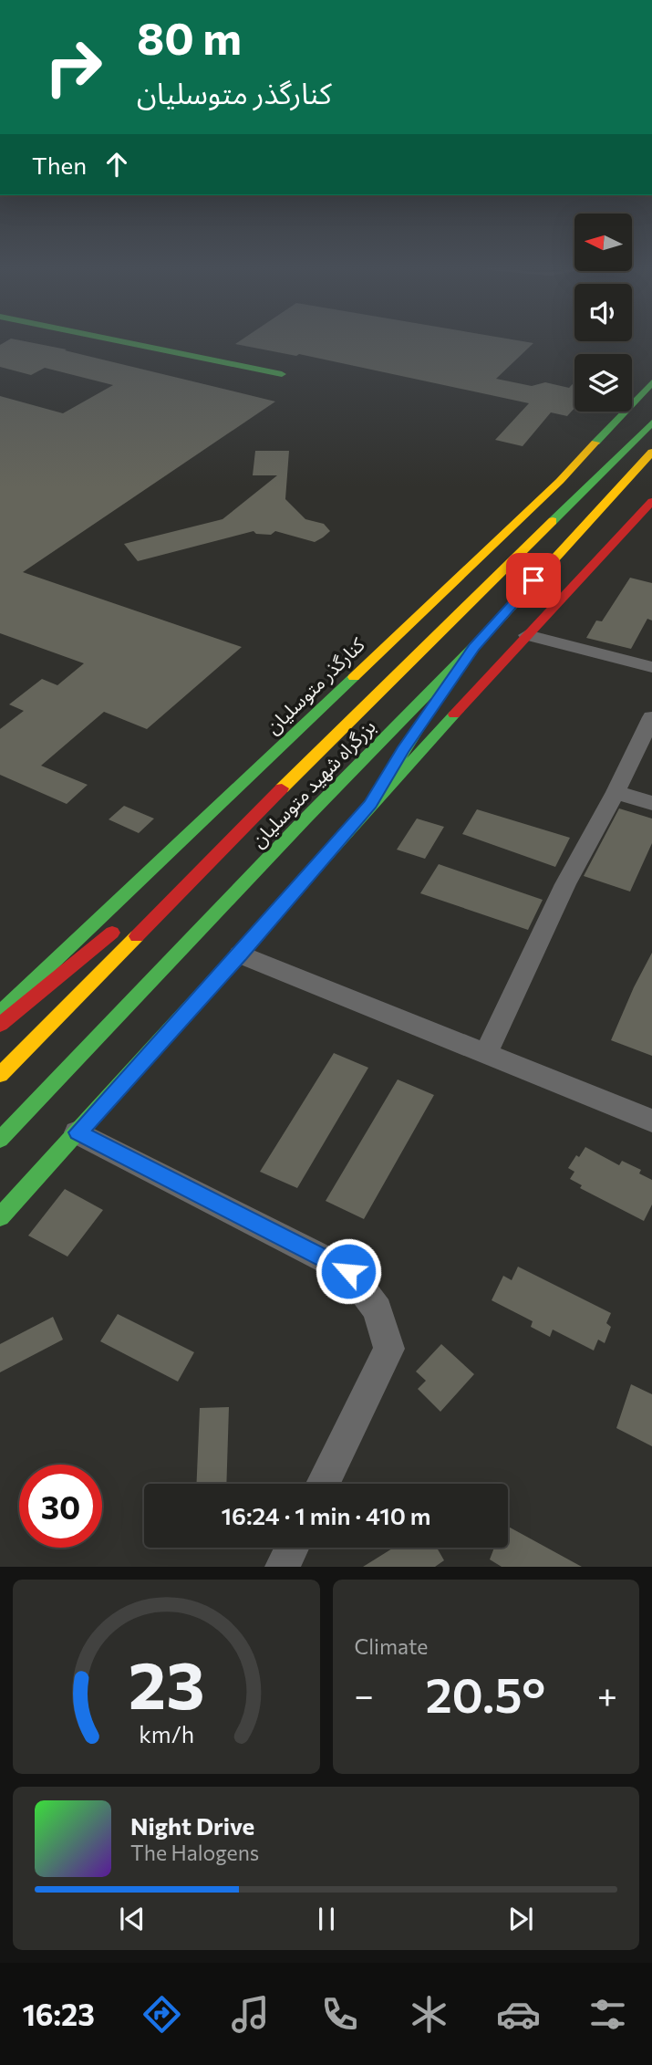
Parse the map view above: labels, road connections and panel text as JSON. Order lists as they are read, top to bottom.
{
  "streets": {
    "main road": ["کنارگذر متوسلیان", "بزرگراه شهید متوسلیان"]
  },
  "north": "left",
  "page": {
    "turn": ["80 m", "کنارگذر متوسلیان"],
    "then": "Then",
    "limit": "30",
    "trip": "16:24 · 1 min · 410 m",
    "tile": "Climate",
    "heat": ["−", "20.5°", "+"],
    "song": ["Night Drive", "The Halogens"],
    "tabs": "16:23",
    "gauge": ["23", "km/h"]
  }
}
